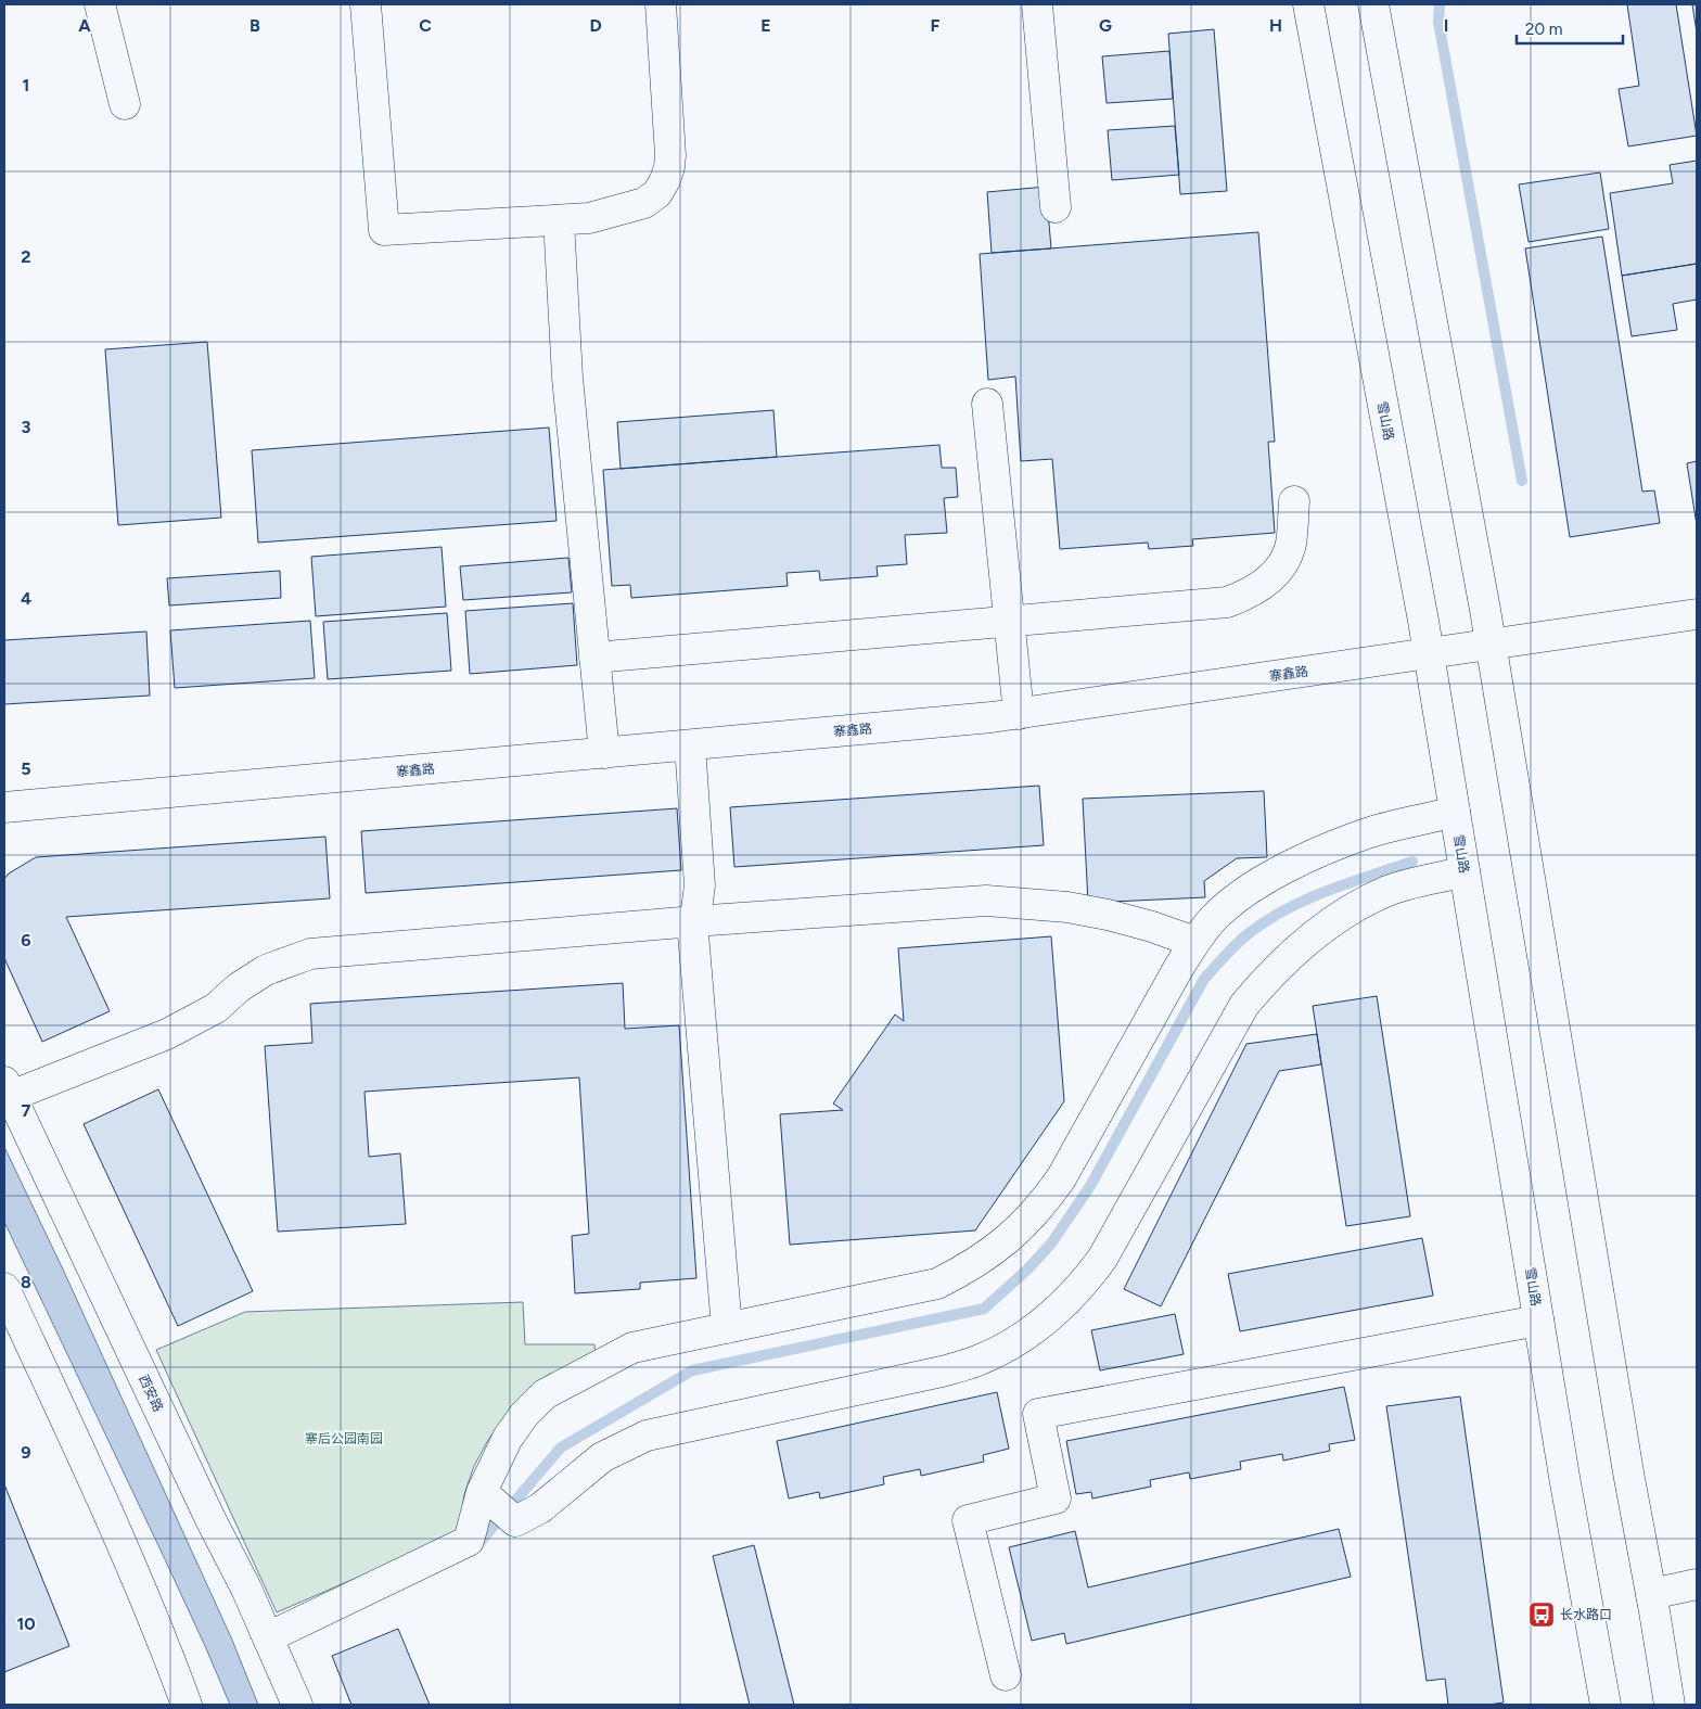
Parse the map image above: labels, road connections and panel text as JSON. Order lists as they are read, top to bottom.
{
  "streets": {
    "street": ["雪山路", "寨鑫路", "西安路"]
  },
  "crossings": [
    ["雪山路", "寨鑫路"]
  ],
  "parks": ["寨后公园南园"],
  "places": {
    "bus stop": ["长水路口"]
  },
  "scale_bar": "20 m",
  "grid": {
    "columns": [
      "A",
      "B",
      "C",
      "D",
      "E",
      "F",
      "G",
      "H",
      "I"
    ],
    "rows": [
      "1",
      "2",
      "3",
      "4",
      "5",
      "6",
      "7",
      "8",
      "9",
      "10"
    ]
  }
}
